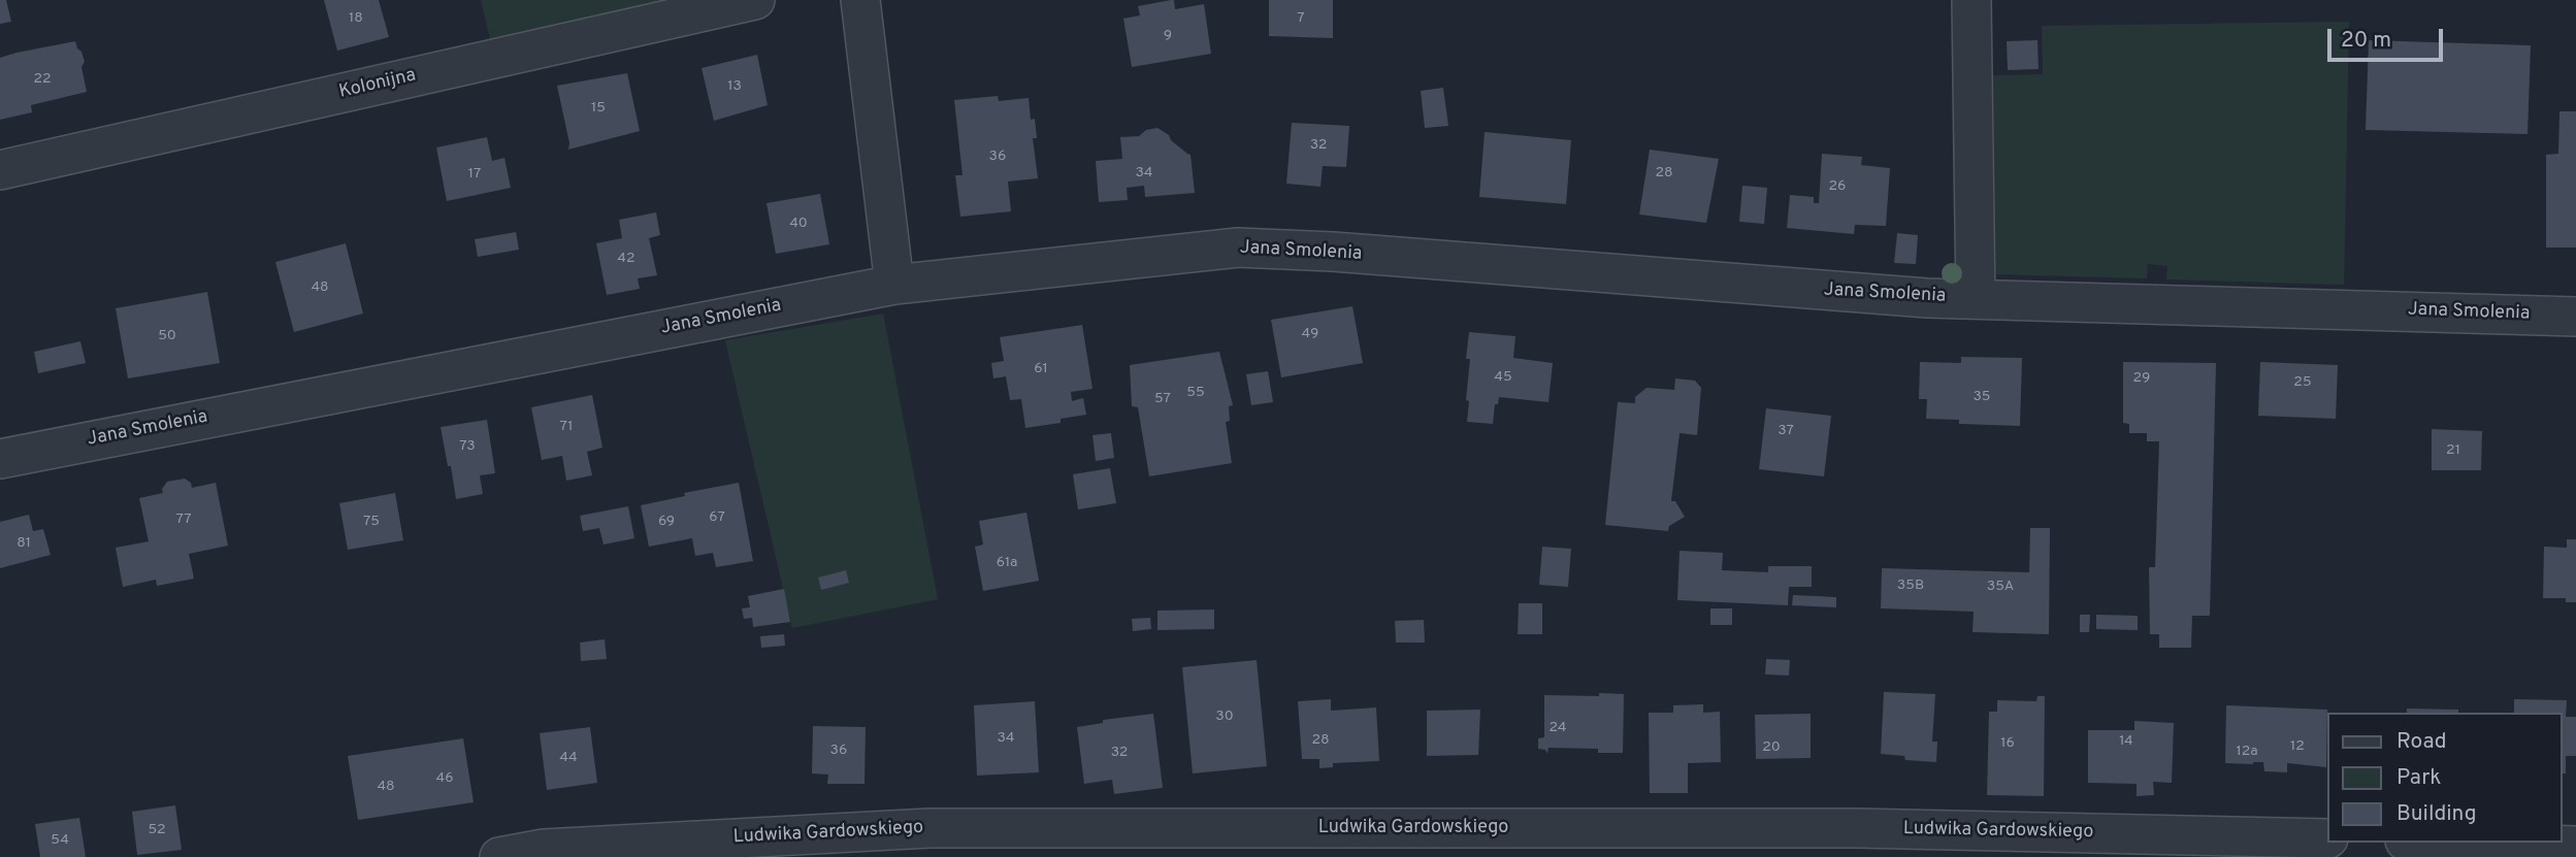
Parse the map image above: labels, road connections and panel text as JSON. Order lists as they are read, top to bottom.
{
  "streets": {
    "street": ["Kolonijna", "Jana Smolenia", "Ludwika Gardowskiego"]
  },
  "house_numbers": [
    "18",
    "7",
    "9",
    "22",
    "13",
    "15",
    "32",
    "36",
    "34",
    "28",
    "17",
    "26",
    "40",
    "42",
    "48",
    "49",
    "50",
    "61",
    "45",
    "29",
    "25",
    "55",
    "35",
    "57",
    "71",
    "37",
    "73",
    "21",
    "67",
    "77",
    "75",
    "69",
    "81",
    "61a",
    "35B",
    "35A",
    "30",
    "24",
    "34",
    "28",
    "14",
    "16",
    "12",
    "20",
    "36",
    "12a",
    "32",
    "44",
    "46",
    "48",
    "52",
    "54"
  ],
  "legend": ["Road", "Park", "Building"],
  "scale_bar": "20 m"
}
